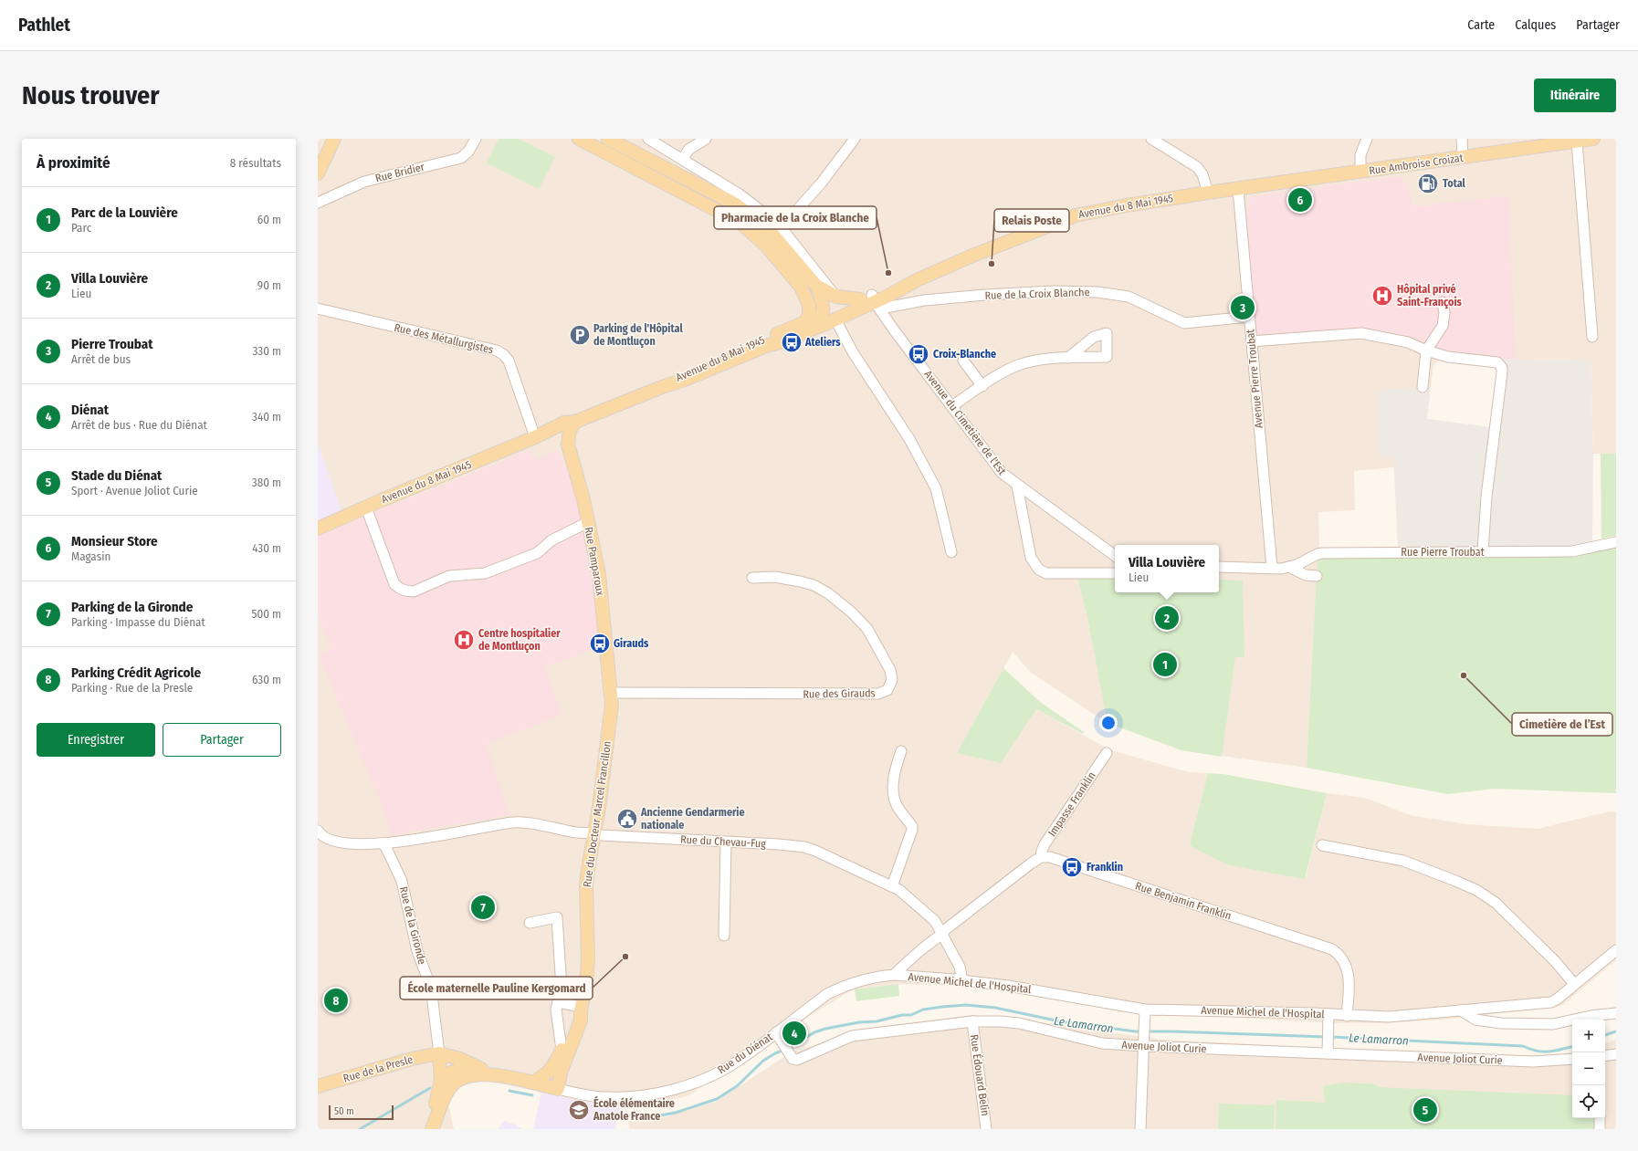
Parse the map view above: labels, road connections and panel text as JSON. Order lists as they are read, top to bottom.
{
  "streets": {
    "main road": [
      "Rue Ambroise Croizat",
      "Avenue du 8 Mai 1945",
      "Rue Pamparoux",
      "Rue du Docteur Marcel Francillon",
      "Rue de la Gironde",
      "Rue du Diénat",
      "Rue de la Presle"
    ],
    "street": [
      "Rue Bridier",
      "Rue de la Croix Blanche",
      "Rue des Métallurgistes",
      "Avenue Pierre Troubat",
      "Avenue du Cimetière de l'Est",
      "Rue Pierre Troubat",
      "Rue des Girauds",
      "Impasse Franklin",
      "Rue du Chevau-Fug",
      "Rue Benjamin Franklin",
      "Avenue Michel de l'Hospital",
      "Avenue Joliot Curie",
      "Rue Édouard Belin"
    ]
  },
  "crossings": [
    ["Rue Ambroise Croizat", "Avenue du 8 Mai 1945"],
    ["Rue Ambroise Croizat", "Avenue Pierre Troubat"],
    ["Avenue du 8 Mai 1945", "Rue de la Croix Blanche"],
    ["Avenue du 8 Mai 1945", "Rue des Métallurgistes"],
    ["Avenue du 8 Mai 1945", "Avenue Pierre Troubat"],
    ["Avenue du 8 Mai 1945", "Avenue du Cimetière de l'Est"],
    ["Avenue du 8 Mai 1945", "Rue Pamparoux"],
    ["Rue de la Croix Blanche", "Avenue Pierre Troubat"],
    ["Rue de la Croix Blanche", "Avenue du Cimetière de l'Est"],
    ["Avenue Pierre Troubat", "Rue Pierre Troubat"],
    ["Rue Pamparoux", "Rue des Girauds"],
    ["Rue Pamparoux", "Rue du Docteur Marcel Francillon"],
    ["Rue des Girauds", "Rue du Docteur Marcel Francillon"],
    ["Impasse Franklin", "Rue Benjamin Franklin"],
    ["Rue du Docteur Marcel Francillon", "Rue du Chevau-Fug"],
    ["Rue du Docteur Marcel Francillon", "Rue du Diénat"],
    ["Rue du Chevau-Fug", "Rue de la Gironde"],
    ["Rue du Chevau-Fug", "Avenue Michel de l'Hospital"],
    ["Rue Benjamin Franklin", "Avenue Michel de l'Hospital"],
    ["Rue de la Gironde", "Rue de la Presle"],
    ["Avenue Michel de l'Hospital", "Rue du Diénat"],
    ["Avenue Joliot Curie", "Rue du Diénat"],
    ["Avenue Joliot Curie", "Rue Édouard Belin"]
  ],
  "water": ["Le Lamarron"],
  "places": {
    "fuel station": ["Total"],
    "other": [
      "Relais Poste",
      "Pharmacie de la Croix Blanche",
      "Cimetière de l’Est",
      "École maternelle Pauline Kergomard"
    ],
    "hospital": ["Hôpital privé Saint-François", "Centre hospitalier de Montluçon"],
    "parking": ["Parking de l'Hôpital de Montluçon"],
    "bus stop": [
      "Ateliers",
      "Croix-Blanche",
      "Girauds",
      "Franklin"
    ],
    "public building": ["Ancienne Gendarmerie nationale"],
    "school or university": ["École élémentaire Anatole France"]
  },
  "scale_bar": "50 m",
  "page": {
    "header": "Pathlet",
    "nav": ["Carte", "Calques", "Partager"],
    "buttons": [
      "Itinéraire",
      ["Enregistrer", "Partager"]
    ],
    "title": "Nous trouver",
    "heading": ["À proximité", "8 résultats"],
    "list": [
      {
        "mark": "1",
        "name": "Parc de la Louvière",
        "note": "Parc",
        "value": "60 m"
      },
      {
        "mark": "2",
        "name": "Villa Louvière",
        "note": "Lieu",
        "value": "90 m"
      },
      {
        "mark": "3",
        "name": "Pierre Troubat",
        "note": "Arrêt de bus",
        "value": "330 m"
      },
      {
        "mark": "4",
        "name": "Diénat",
        "note": "Arrêt de bus · Rue du Diénat",
        "value": "340 m"
      },
      {
        "mark": "5",
        "name": "Stade du Diénat",
        "note": "Sport · Avenue Joliot Curie",
        "value": "380 m"
      },
      {
        "mark": "6",
        "name": "Monsieur Store",
        "note": "Magasin",
        "value": "430 m"
      },
      {
        "mark": "7",
        "name": "Parking de la Gironde",
        "note": "Parking · Impasse du Diénat",
        "value": "500 m"
      },
      {
        "mark": "8",
        "name": "Parking Crédit Agricole",
        "note": "Parking · Rue de la Presle",
        "value": "630 m"
      }
    ],
    "pins": [
      "6",
      "3",
      "2",
      "1",
      "7",
      "8",
      "4",
      "5"
    ],
    "popup": ["Villa Louvière", "Lieu"],
    "map_buttons": ["+", "−"],
    "scale": "50 m"
  }
}
